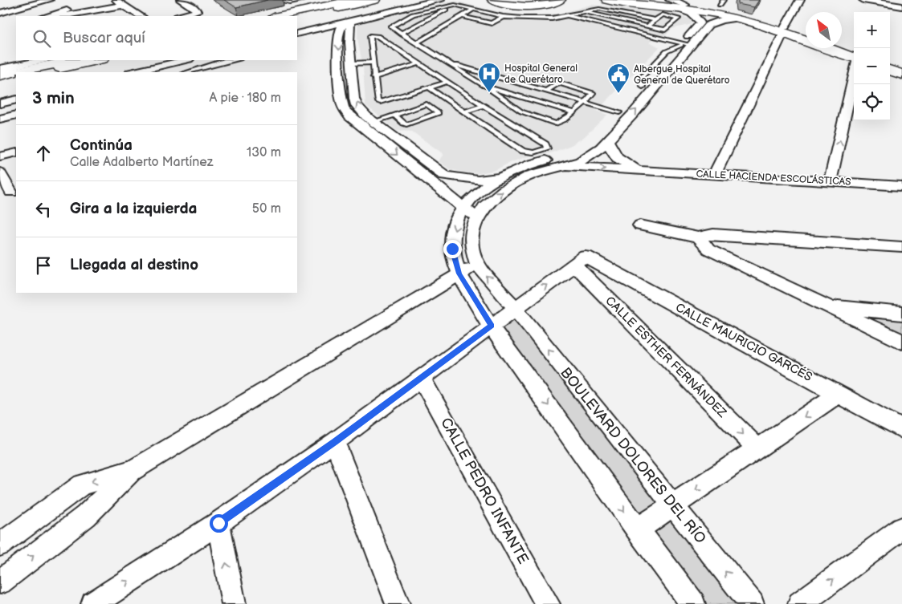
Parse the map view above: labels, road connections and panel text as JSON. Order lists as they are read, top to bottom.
{
  "streets": {
    "street": [
      "CALLE HACIENDA ESCOLÁSTICAS",
      "CALLE MAURICIO GARCÉS",
      "CALLE ESTHER FERNÁNDEZ",
      "BOULEVARD DOLORES DEL RÍO",
      "CALLE PEDRO INFANTE"
    ]
  },
  "crossings": [
    ["CALLE MAURICIO GARCÉS", "CALLE ESTHER FERNÁNDEZ"]
  ],
  "places": {
    "hospital": ["Hospital General de Querétaro"],
    "public building": ["Albergue Hospital General de Querétaro"]
  },
  "north": "top left",
  "page": {
    "map_buttons": ["+", "−"],
    "search": "Buscar aquí",
    "heading": ["3 min", "A pie · 180 m"],
    "list": [
      ["Continúa", "Calle Adalberto Martínez", "130 m"],
      ["Gira a la izquierda", "50 m"],
      "Llegada al destino"
    ]
  }
}
